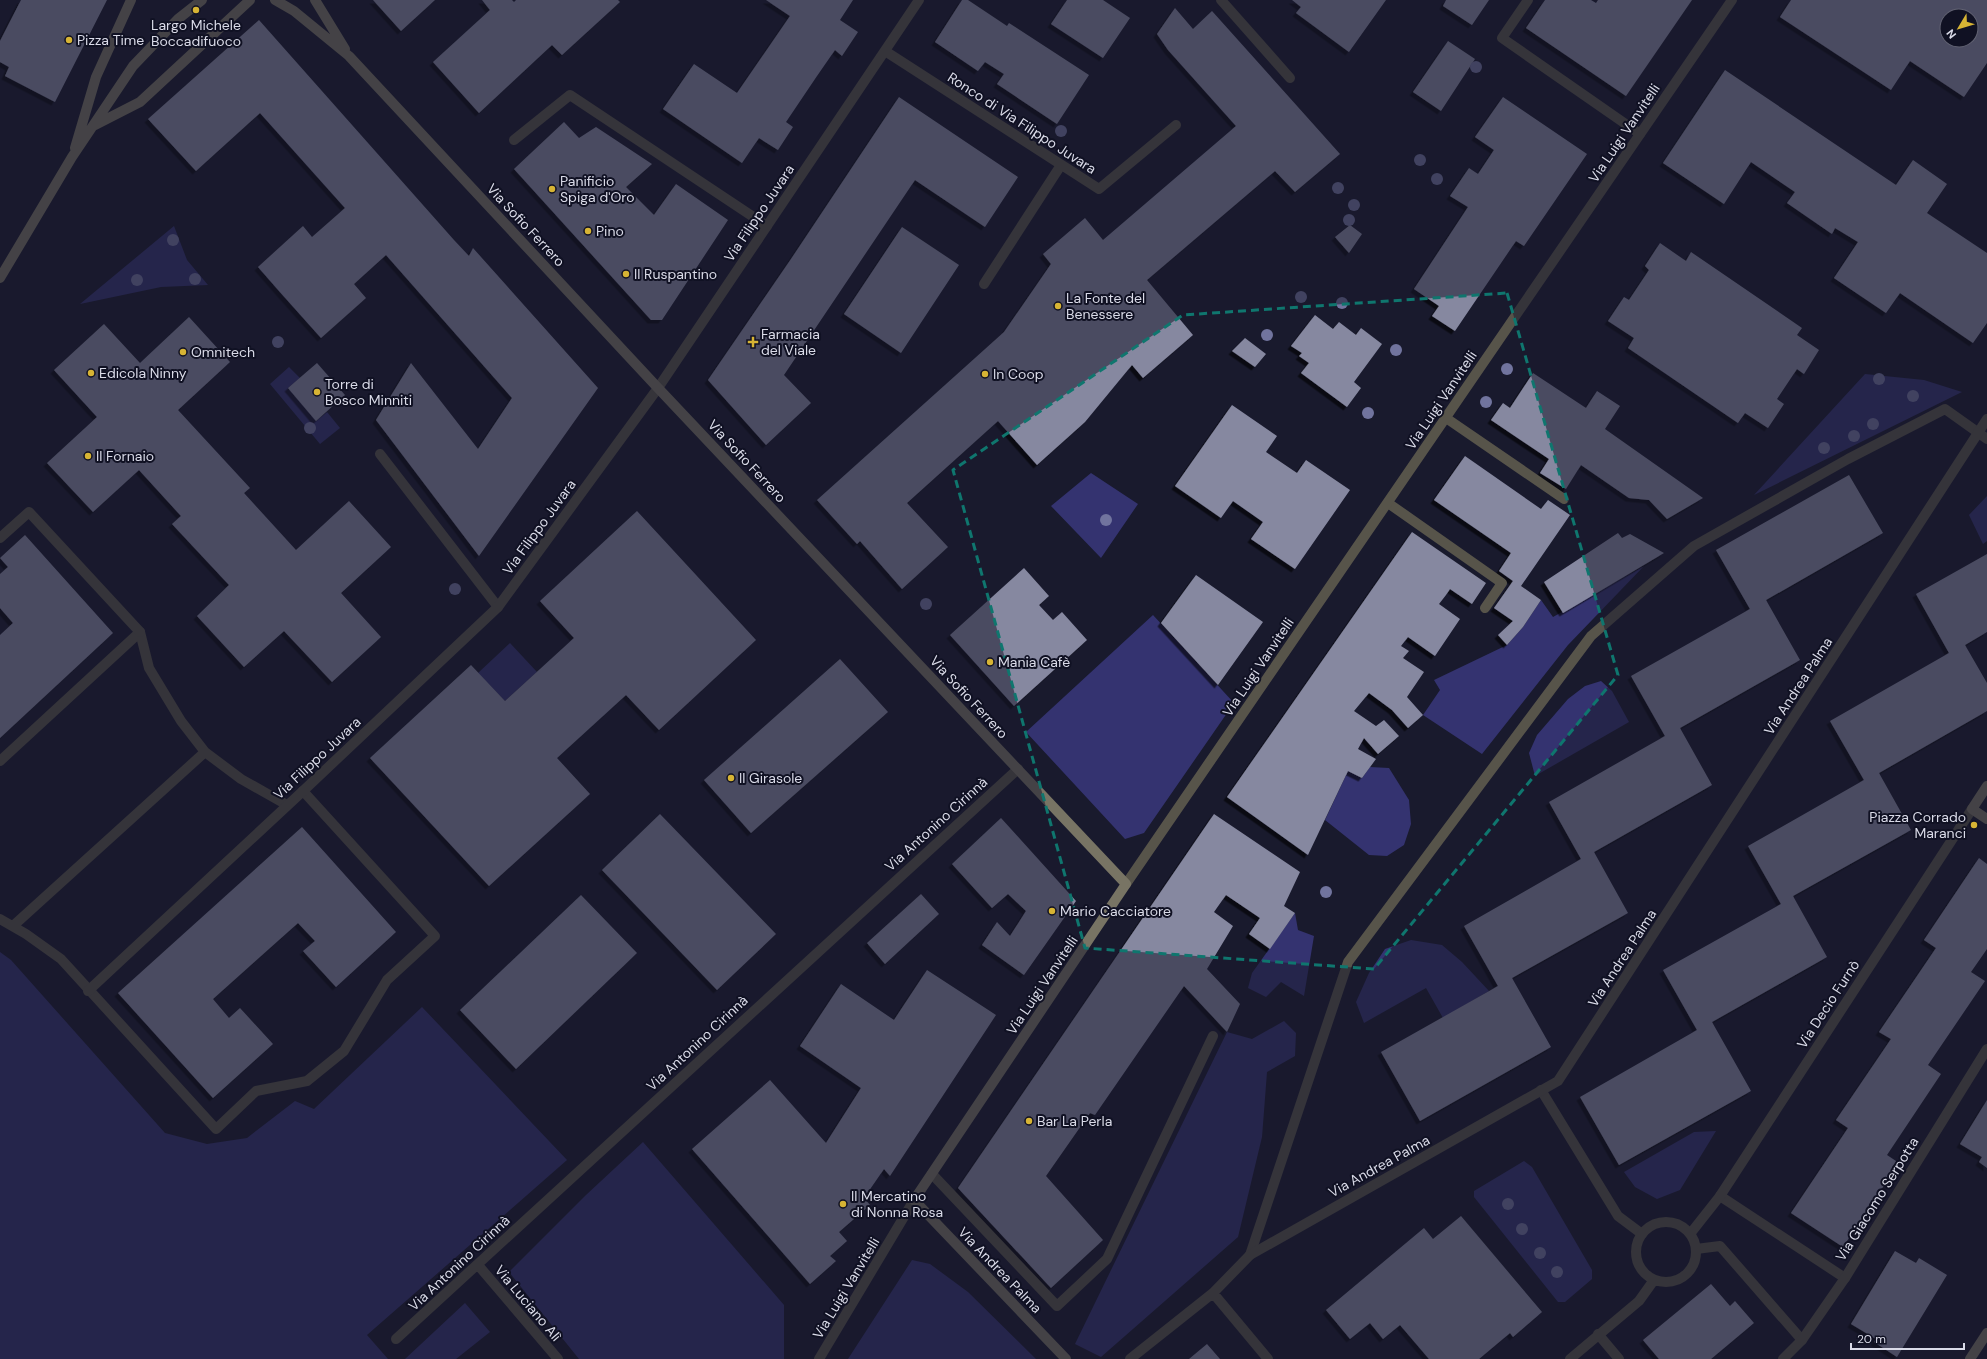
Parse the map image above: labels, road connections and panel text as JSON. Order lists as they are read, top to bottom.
{
  "streets": {
    "street": [
      "Ronco di Via Filippo Juvara",
      "Via Luigi Vanvitelli",
      "Via Filippo Juvara",
      "Via Sofio Ferrero",
      "Via Andrea Palma",
      "Via Antonino Cirinnà",
      "Via Decio Furnò",
      "Via Giacomo Serpotta",
      "Via Luciano Alì"
    ]
  },
  "crossings": [
    ["Ronco di Via Filippo Juvara", "Via Filippo Juvara"],
    ["Via Luigi Vanvitelli", "Via Sofio Ferrero"],
    ["Via Luigi Vanvitelli", "Via Andrea Palma"],
    ["Via Filippo Juvara", "Via Sofio Ferrero"],
    ["Via Sofio Ferrero", "Via Antonino Cirinnà"],
    ["Via Antonino Cirinnà", "Via Luciano Alì"]
  ],
  "places": {
    "other": [
      "Largo Michele Boccadifuoco",
      "Pizza Time",
      "Panificio Spiga d'Oro",
      "Pino",
      "Il Ruspantino",
      "La Fonte del Benessere",
      "Omnitech",
      "Edicola Ninny",
      "In Coop",
      "Torre di Bosco Minniti",
      "Il Fornaio",
      "Mania Cafè",
      "Il Girasole",
      "Piazza Corrado Maranci",
      "Mario Cacciatore",
      "Bar La Perla",
      "Il Mercatino di Nonna Rosa"
    ],
    "health": ["Farmacia del Viale"]
  },
  "scale_bar": "20 m",
  "north": "bottom left"
}
